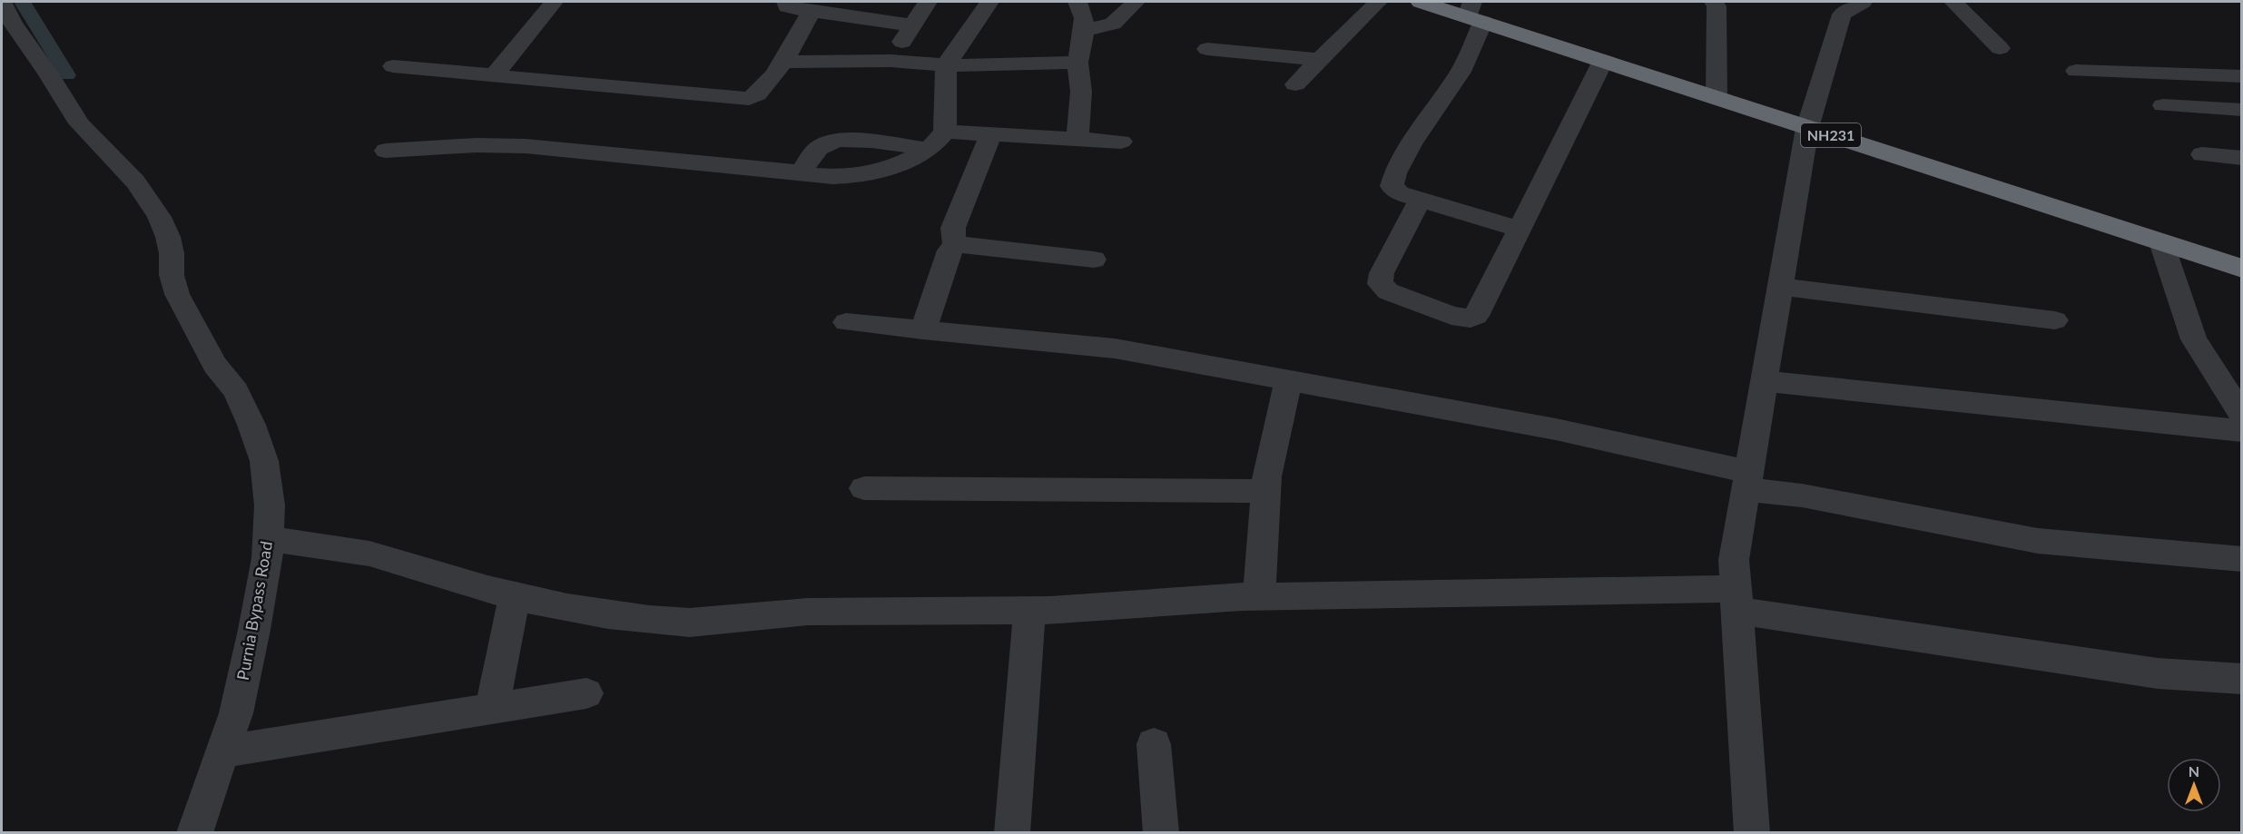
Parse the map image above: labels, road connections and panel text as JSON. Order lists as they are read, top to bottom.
{
  "streets": {
    "highway": ["NH231"],
    "street": ["Purnia Bypass Road"]
  },
  "north": "top"
}
